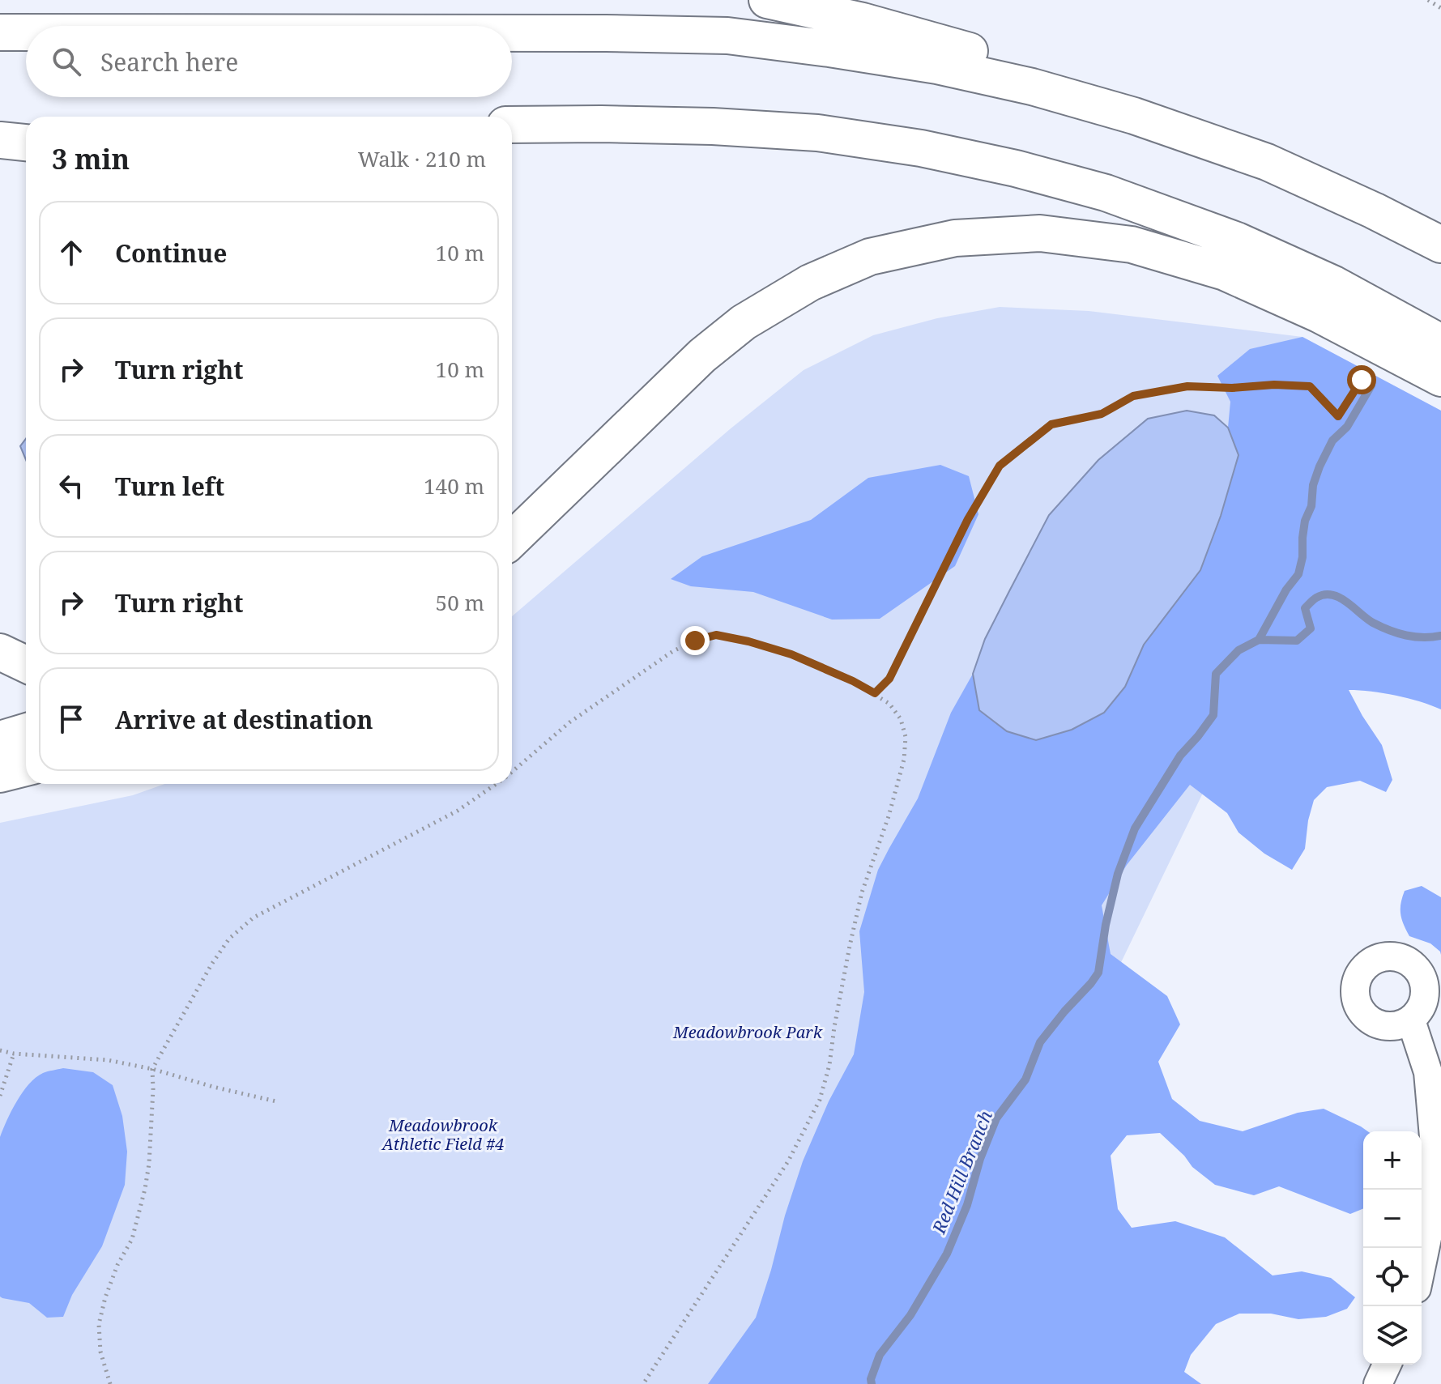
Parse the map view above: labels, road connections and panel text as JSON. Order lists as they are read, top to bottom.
{
  "water": ["Red Hill Branch"],
  "parks": ["Meadowbrook Park", "Meadowbrook Athletic Field #4"],
  "page": {
    "search": "Search here",
    "heading": ["3 min", "Walk · 210 m"],
    "list": [
      ["Continue", "10 m"],
      ["Turn right", "10 m"],
      ["Turn left", "140 m"],
      ["Turn right", "50 m"],
      "Arrive at destination"
    ],
    "map_buttons": ["+", "−"]
  }
}
